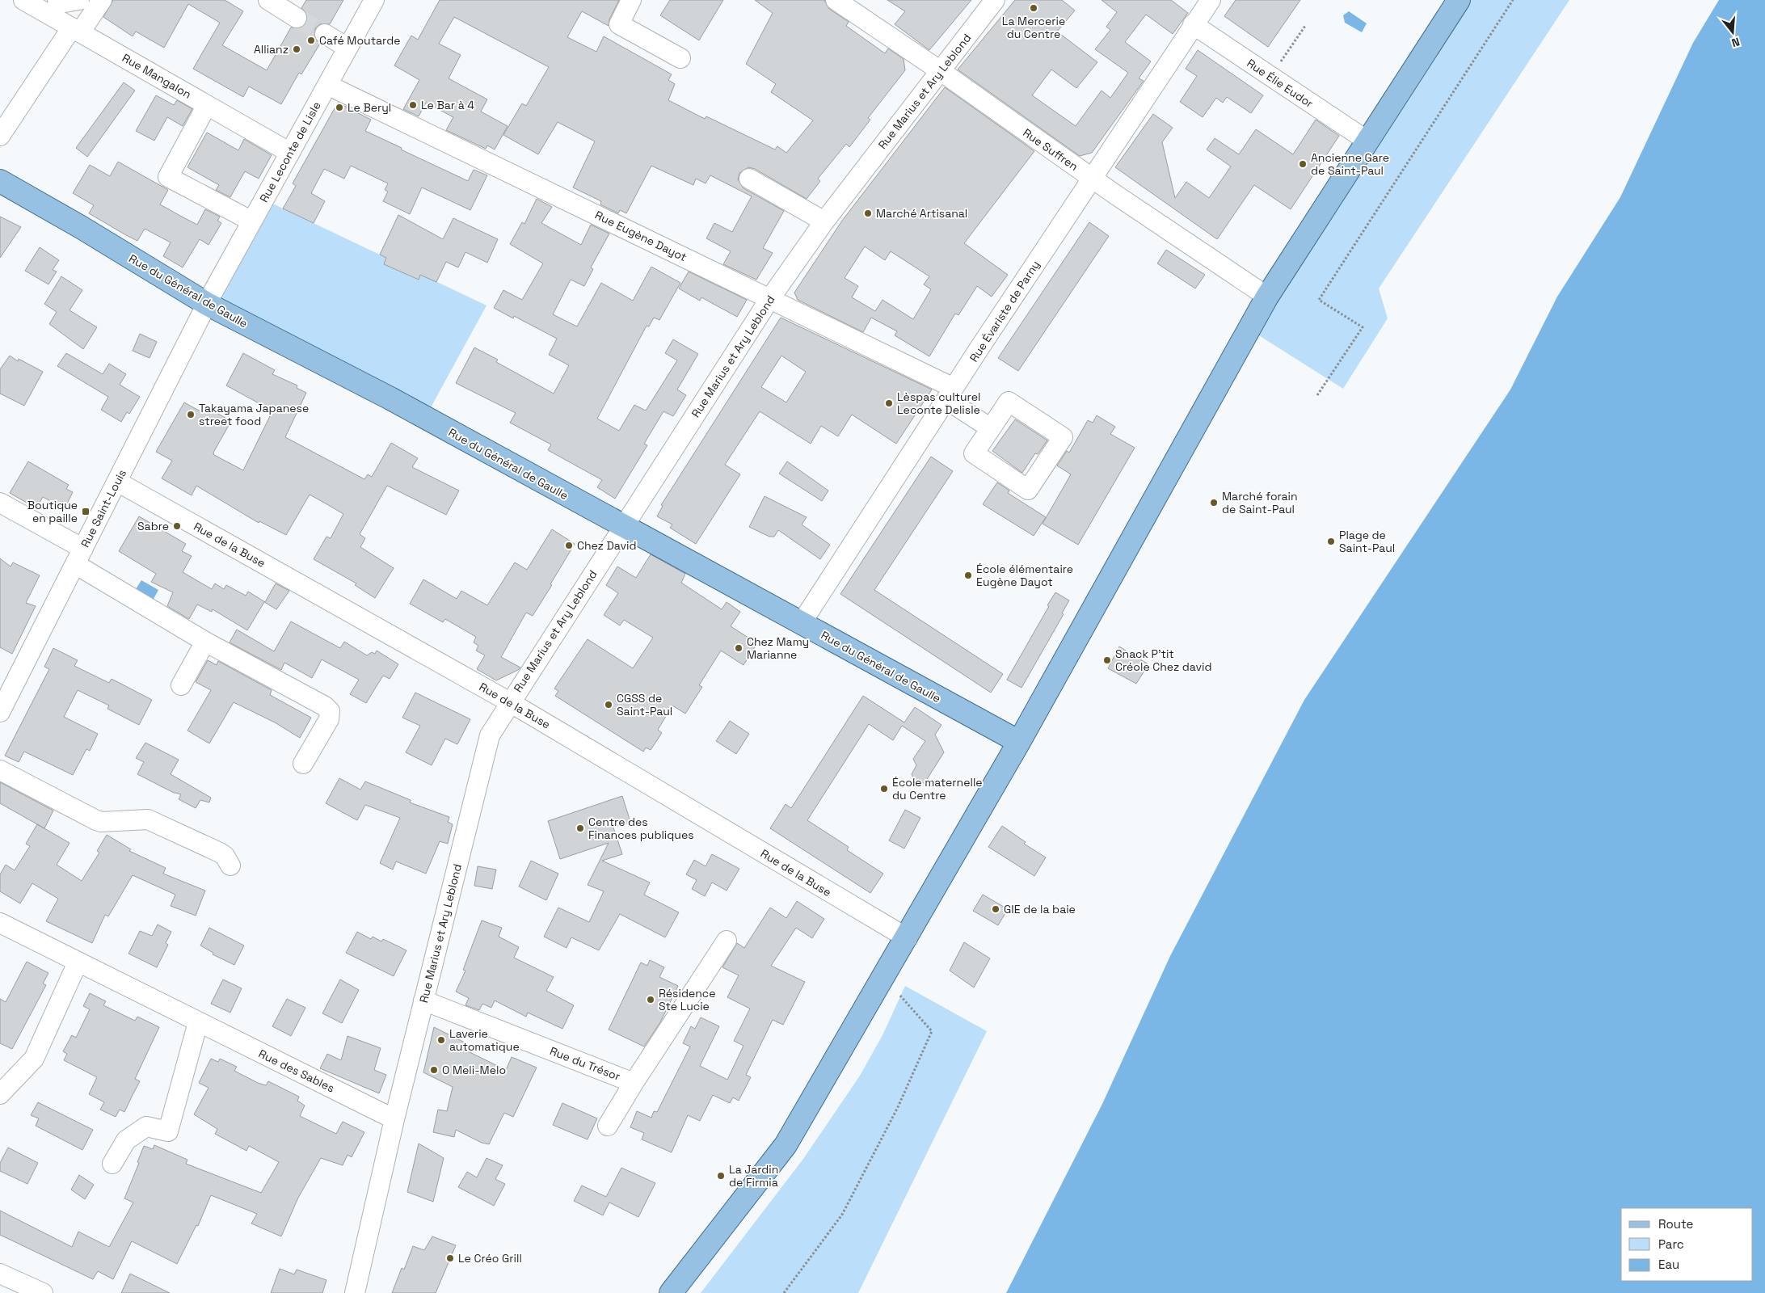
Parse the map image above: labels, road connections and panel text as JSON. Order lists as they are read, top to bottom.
{
  "streets": {
    "main road": ["Rue du Général de Gaulle"],
    "street": [
      "Rue Mangalon",
      "Rue Élie Eudor",
      "Rue Marius et Ary Leblond",
      "Rue Suffren",
      "Rue Leconte de Lisle",
      "Rue Eugène Dayot",
      "Rue Évariste de Parny",
      "Rue Saint-Louis",
      "Rue de la Buse",
      "Rue du Trésor",
      "Rue des Sables"
    ]
  },
  "crossings": [
    ["Rue Mangalon", "Rue Leconte de Lisle"],
    ["Rue Élie Eudor", "Rue Évariste de Parny"],
    ["Rue Marius et Ary Leblond", "Rue Suffren"],
    ["Rue Marius et Ary Leblond", "Rue Eugène Dayot"],
    ["Rue Marius et Ary Leblond", "Rue du Général de Gaulle"],
    ["Rue Marius et Ary Leblond", "Rue de la Buse"],
    ["Rue Marius et Ary Leblond", "Rue du Trésor"],
    ["Rue Marius et Ary Leblond", "Rue des Sables"],
    ["Rue Suffren", "Rue Évariste de Parny"],
    ["Rue Leconte de Lisle", "Rue Eugène Dayot"],
    ["Rue Leconte de Lisle", "Rue du Général de Gaulle"],
    ["Rue Leconte de Lisle", "Rue Saint-Louis"],
    ["Rue Eugène Dayot", "Rue Évariste de Parny"],
    ["Rue du Général de Gaulle", "Rue Évariste de Parny"],
    ["Rue du Général de Gaulle", "Rue Saint-Louis"],
    ["Rue Saint-Louis", "Rue de la Buse"]
  ],
  "places": {
    "other": [
      "La Mercerie du Centre",
      "Café Moutarde",
      "Allianz",
      "Le Bar à 4",
      "Le Beryl",
      "Ancienne Gare de Saint-Paul",
      "Marché Artisanal",
      "Lèspas culturel Leconte Delisle",
      "Takayama Japanese street food",
      "Marché forain de Saint-Paul",
      "Sabre",
      "Plage de Saint-Paul",
      "Chez David",
      "École élémentaire Eugène Dayot",
      "Chez Mamy Marianne",
      "Snack P'tit Créole Chez david",
      "CGSS de Saint-Paul",
      "École maternelle du Centre",
      "Centre des Finances publiques",
      "GIE de la baie",
      "Résidence Ste Lucie",
      "Laverie automatique",
      "O Meli-Melo",
      "La Jardin de Firmia",
      "Le Créo Grill"
    ],
    "transit": ["Boutique en paille"]
  },
  "legend": ["Route", "Parc", "Eau"],
  "north": "bottom"
}
